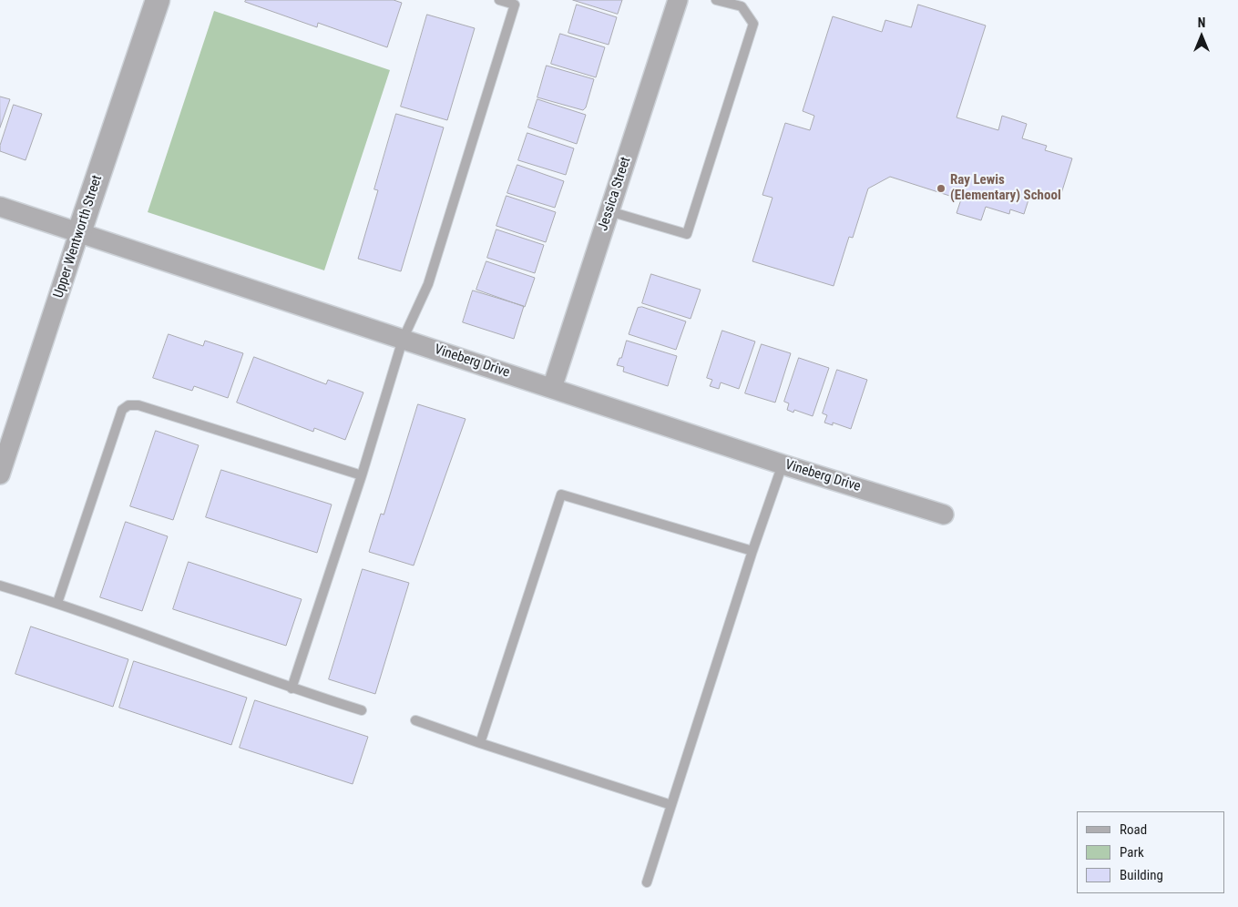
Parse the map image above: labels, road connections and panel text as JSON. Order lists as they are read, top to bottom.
{
  "streets": {
    "street": ["Jessica Street", "Upper Wentworth Street", "Vineberg Drive"]
  },
  "crossings": [
    ["Jessica Street", "Vineberg Drive"],
    ["Upper Wentworth Street", "Vineberg Drive"]
  ],
  "places": ["Ray Lewis (Elementary) School"],
  "legend": ["Road", "Park", "Building"],
  "north": "top"
}
